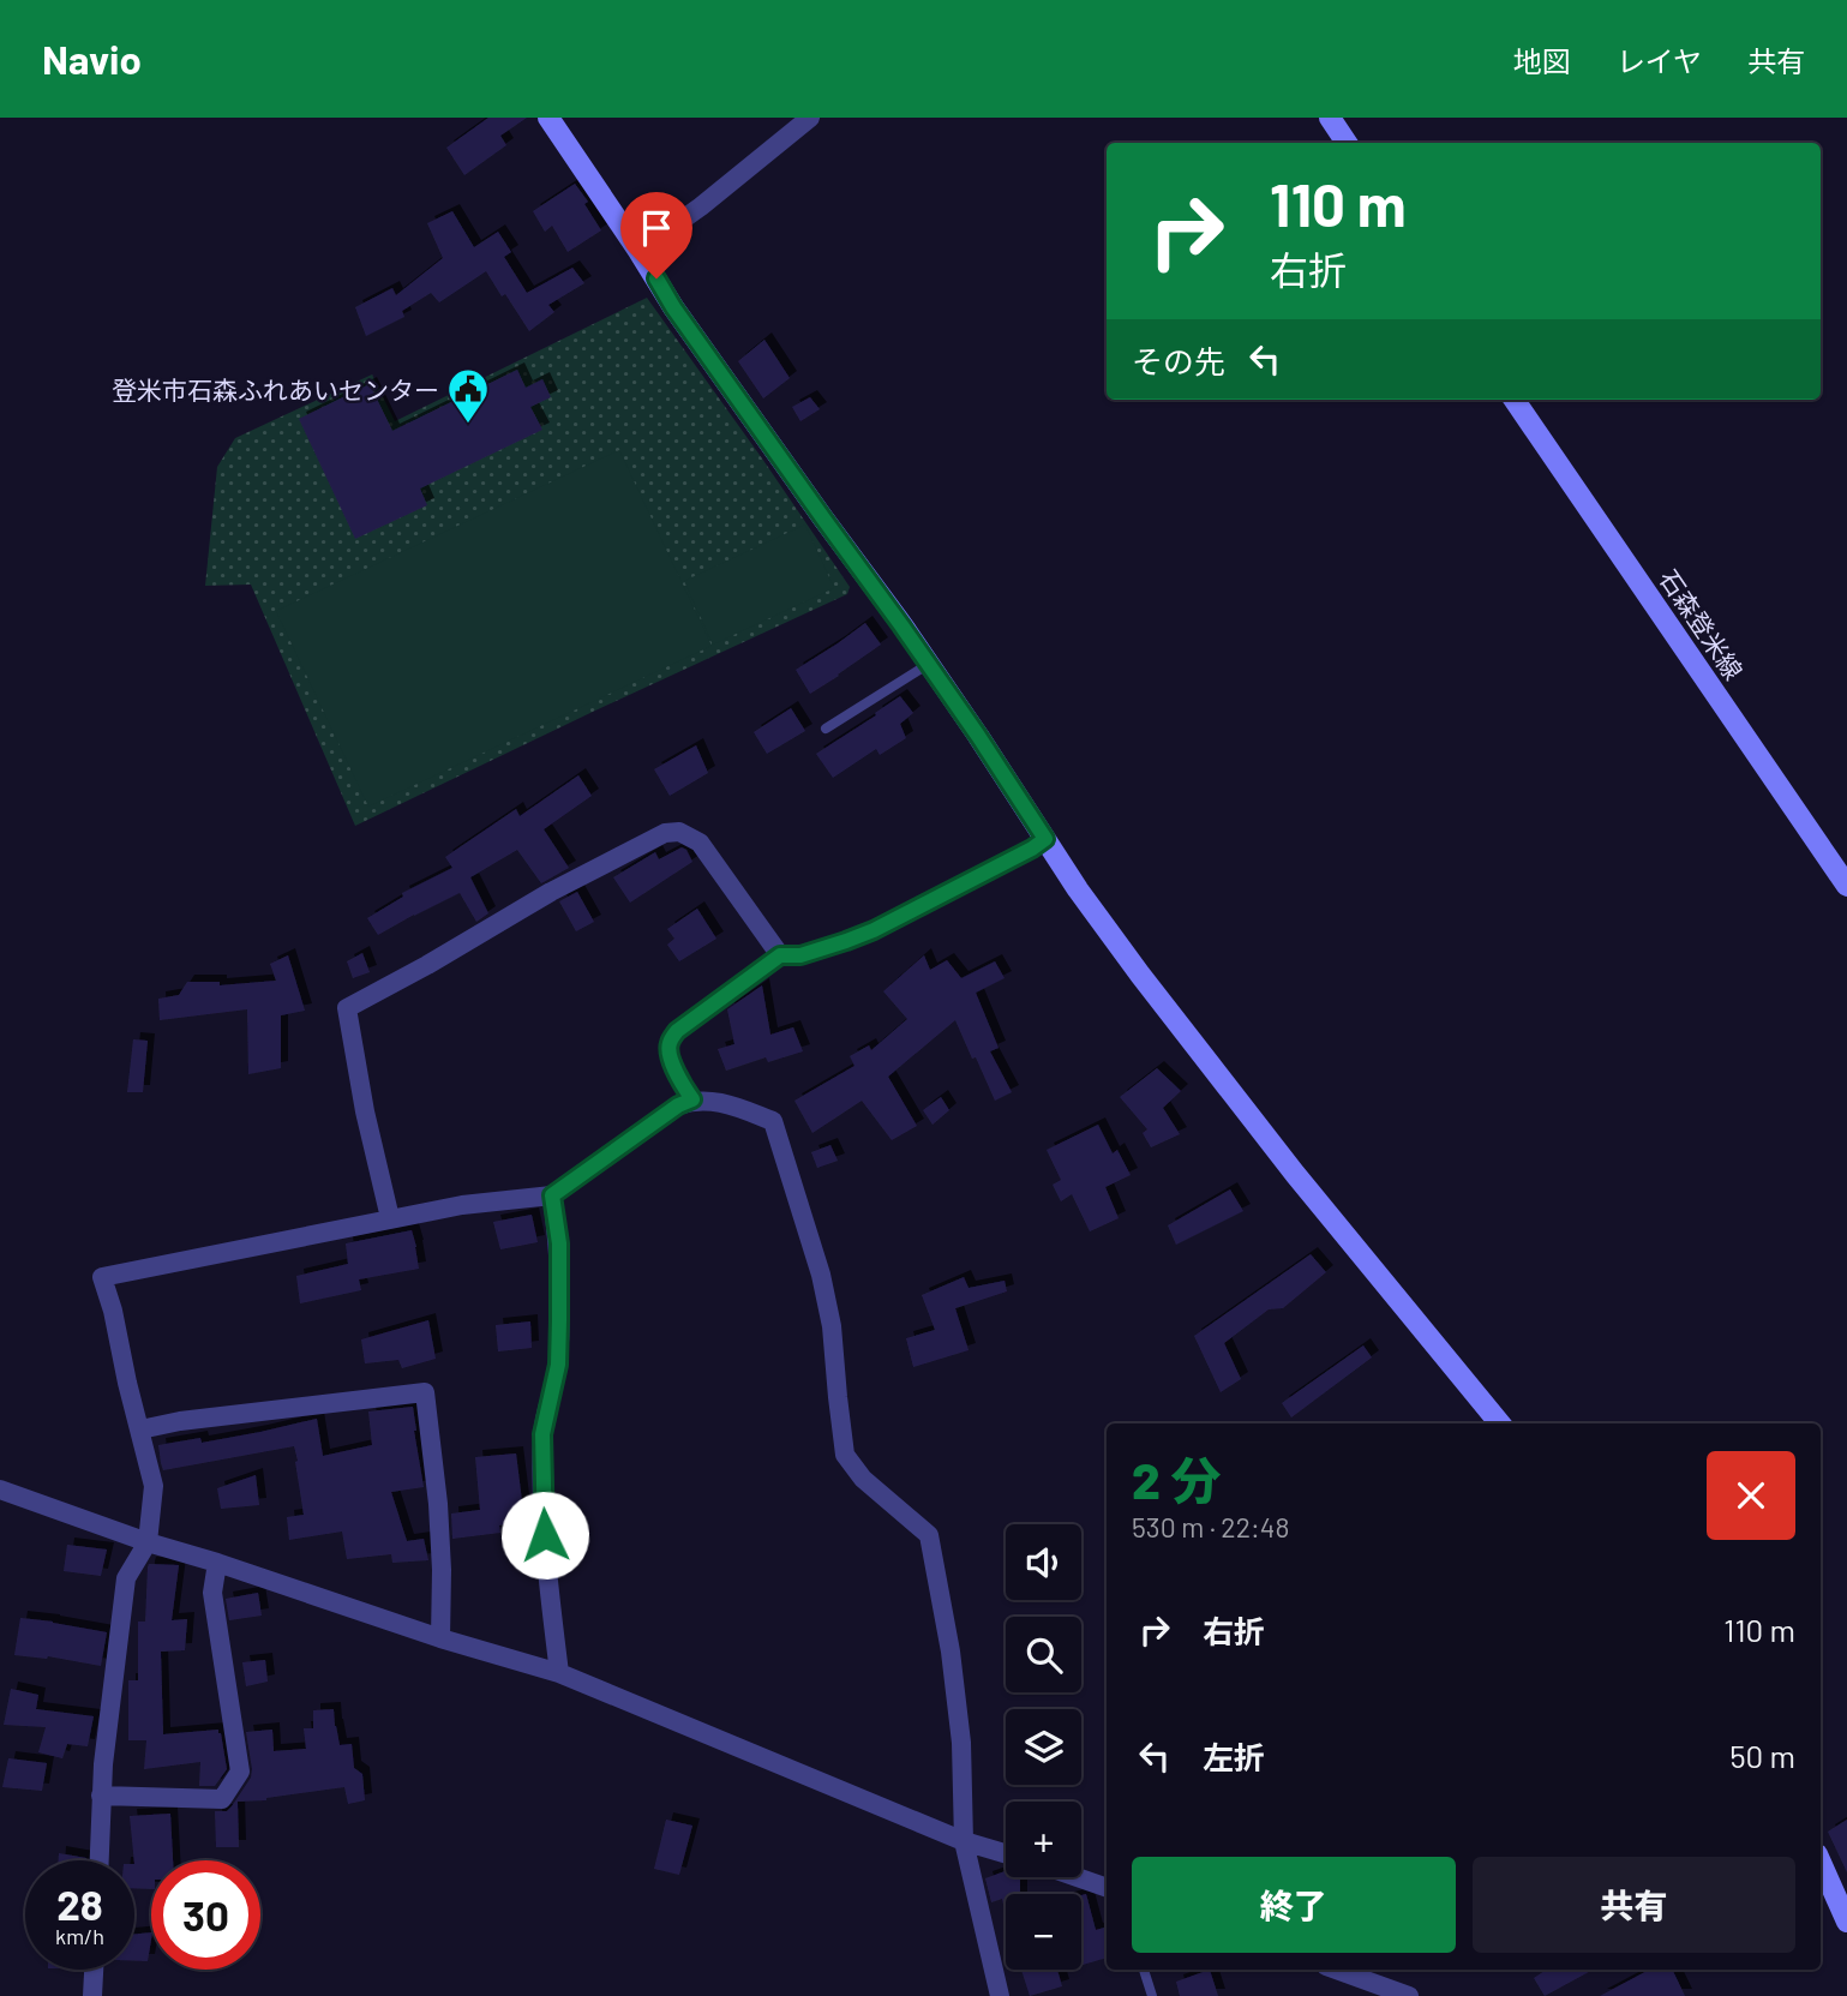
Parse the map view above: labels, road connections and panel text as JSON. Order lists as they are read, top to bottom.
{
  "streets": {
    "street": ["石森登米線"]
  },
  "places": {
    "public building": ["登米市石森ふれあいセンター"]
  },
  "page": {
    "header": "Navio",
    "nav": ["地図", "レイヤ", "共有"],
    "turn": ["110 m", "右折"],
    "then": "その先",
    "heading": ["2 分", "530 m · 22:48"],
    "map_buttons": ["+", "−"],
    "list": [
      {
        "name": "右折",
        "value": "110 m"
      },
      {
        "name": "左折",
        "value": "50 m"
      }
    ],
    "buttons": ["終了", "共有"],
    "speed": "28 km/h",
    "limit": "30"
  }
}
